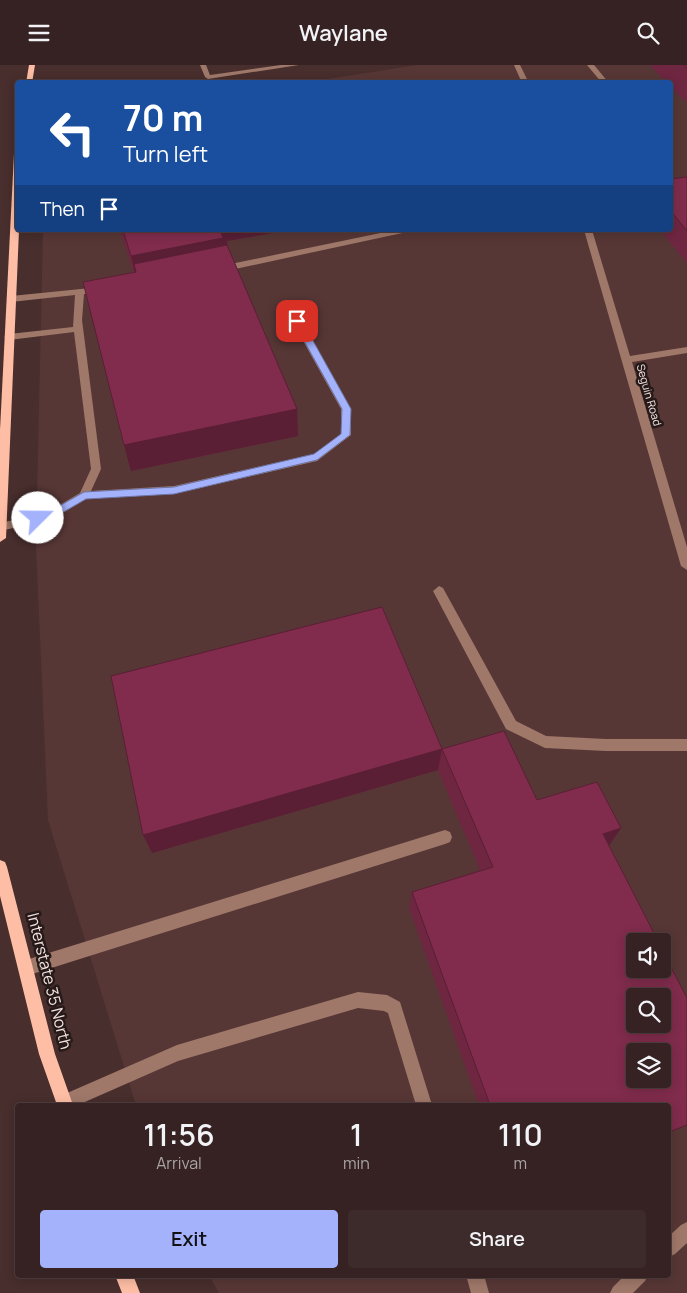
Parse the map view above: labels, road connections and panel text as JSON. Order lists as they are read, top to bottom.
{
  "streets": {
    "main road": ["Interstate 35 North"],
    "street": ["Seguin Road"]
  },
  "page": {
    "header": "Waylane",
    "turn": ["70 m", "Turn left"],
    "then": "Then",
    "eta": [
      "11:56",
      "Arrival",
      "1",
      "min",
      "110",
      "m"
    ],
    "buttons": ["Exit", "Share"]
  }
}
